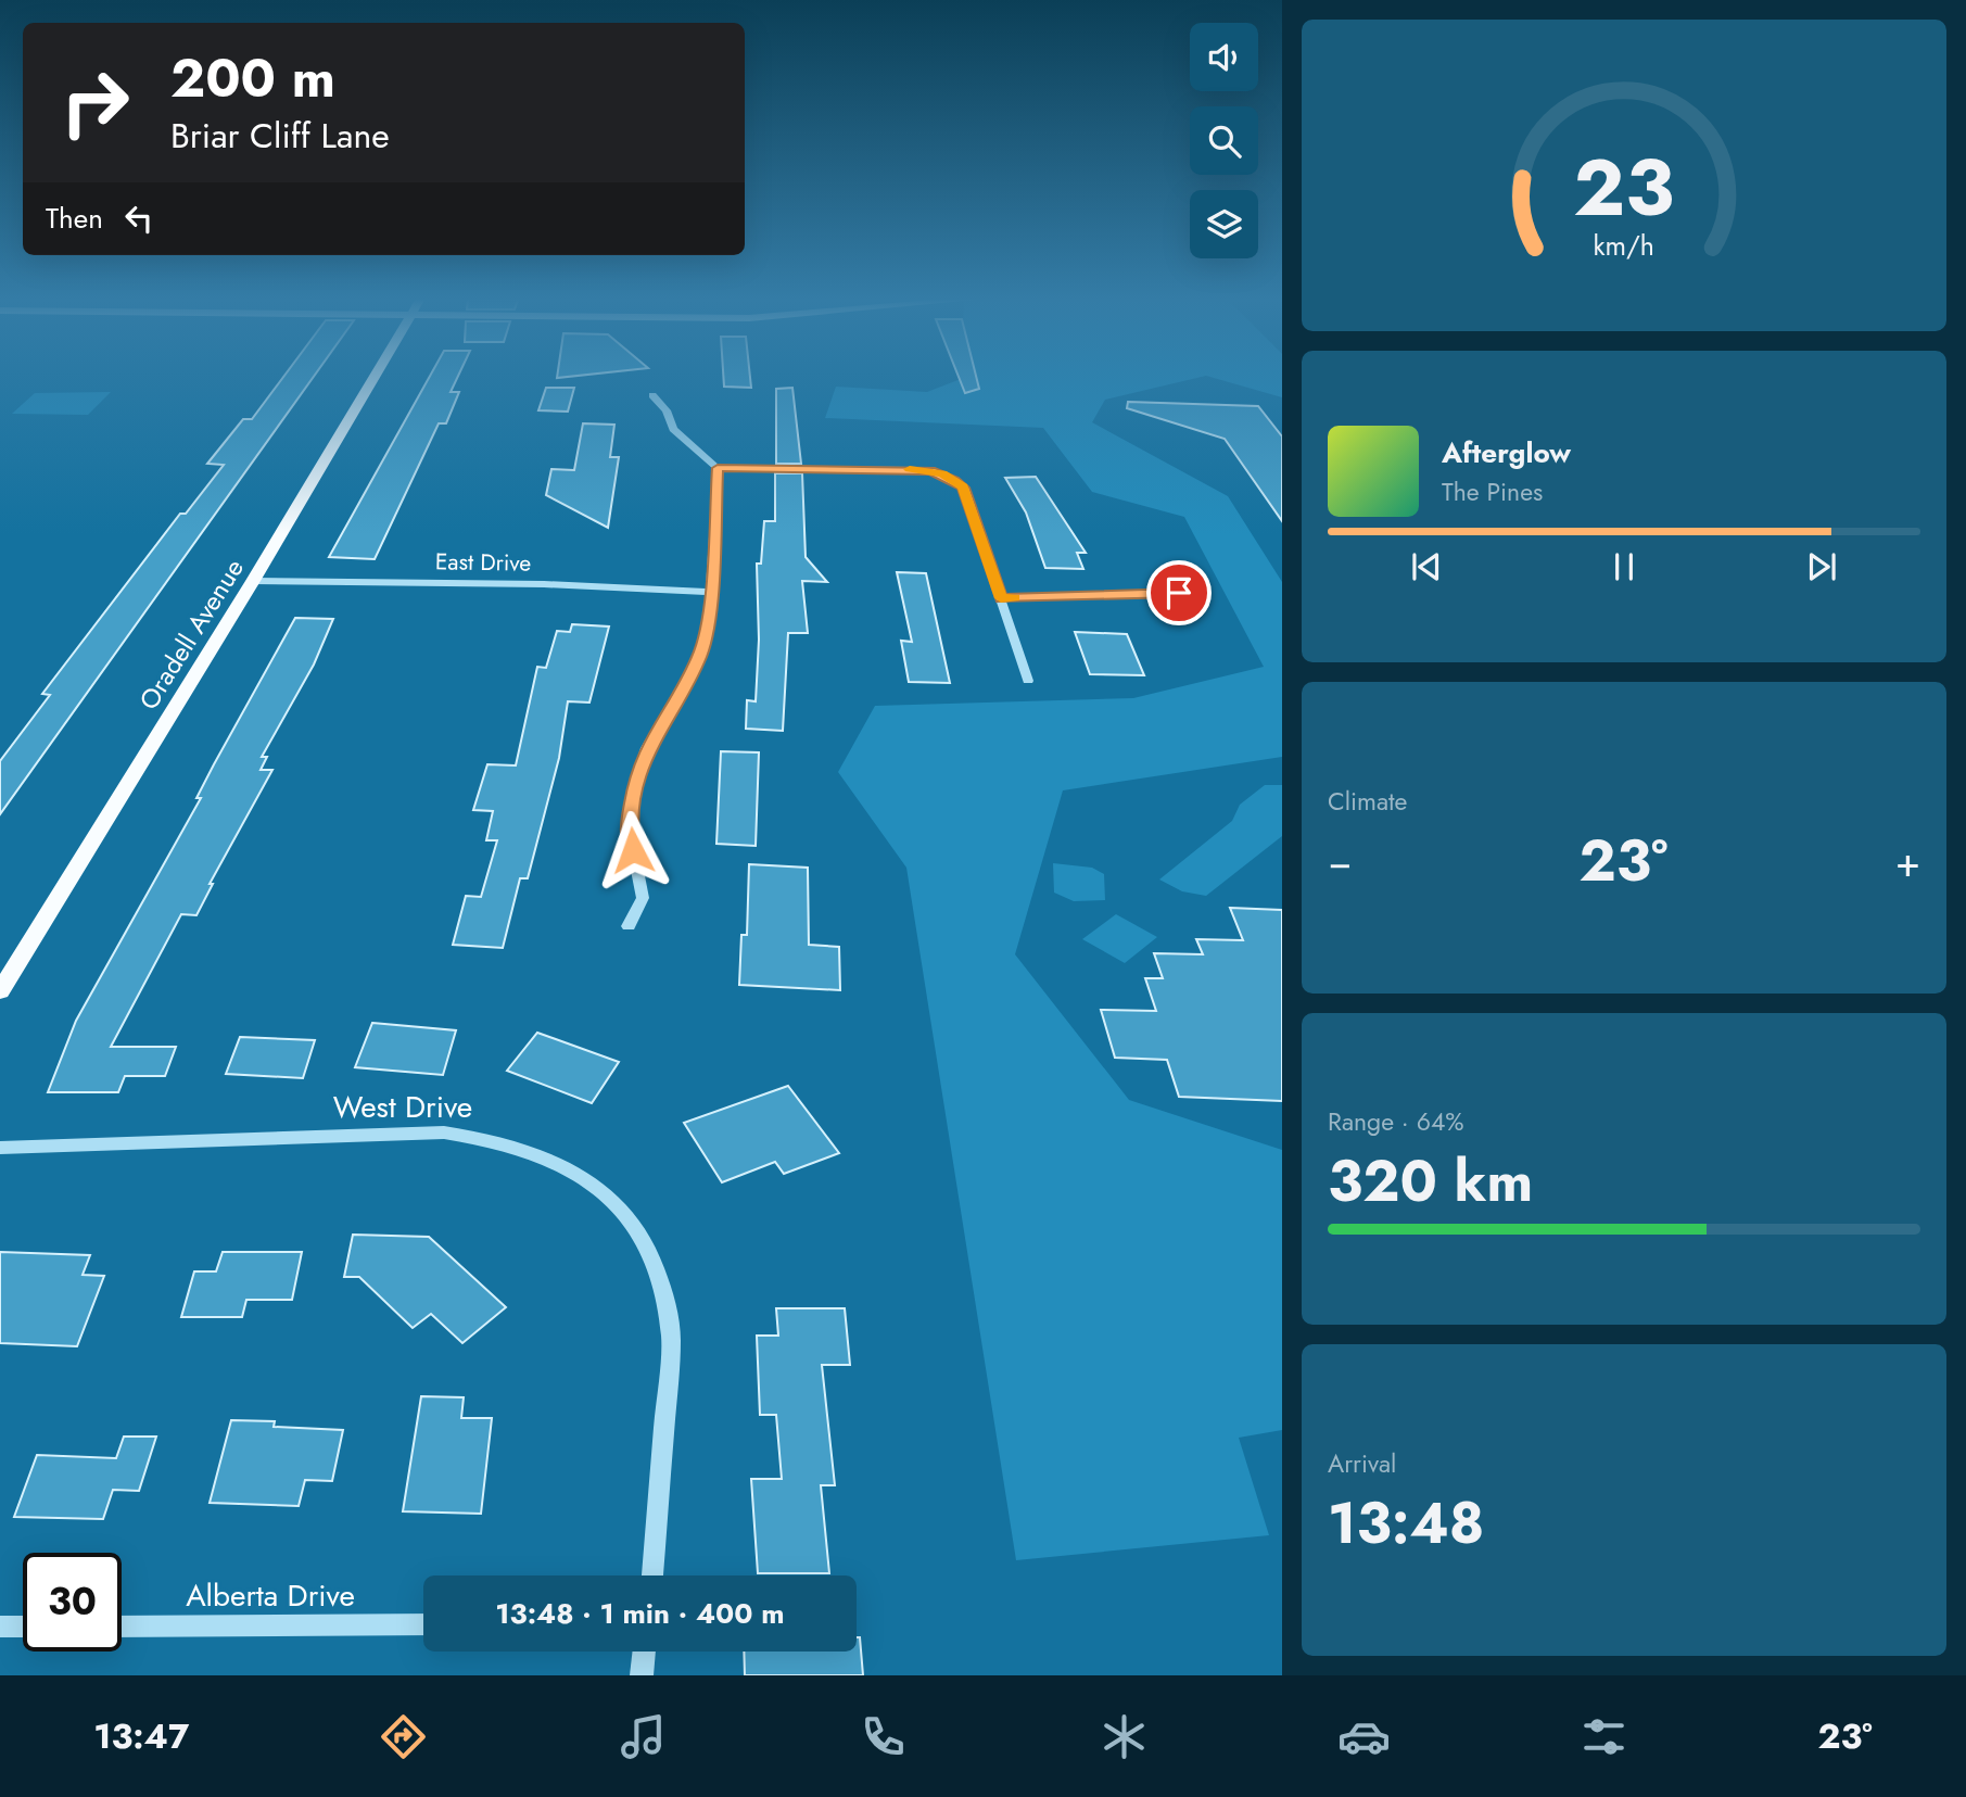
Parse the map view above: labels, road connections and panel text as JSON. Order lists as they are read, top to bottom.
{
  "streets": {
    "main road": ["Oradell Avenue"],
    "street": ["East Drive", "West Drive", "Alberta Drive"]
  },
  "crossings": [
    ["East Drive", "Oradell Avenue"]
  ],
  "page": {
    "turn": ["200 m", "Briar Cliff Lane"],
    "then": "Then",
    "song": ["Afterglow", "The Pines"],
    "tile": [
      "Climate",
      ["Range · 64%", "320 km"],
      ["Arrival", "13:48"]
    ],
    "heat": ["−", "23°", "+"],
    "limit": "30",
    "trip": "13:48 · 1 min · 400 m",
    "tabs": ["13:47", "23°"],
    "gauge": ["23", "km/h"]
  }
}
